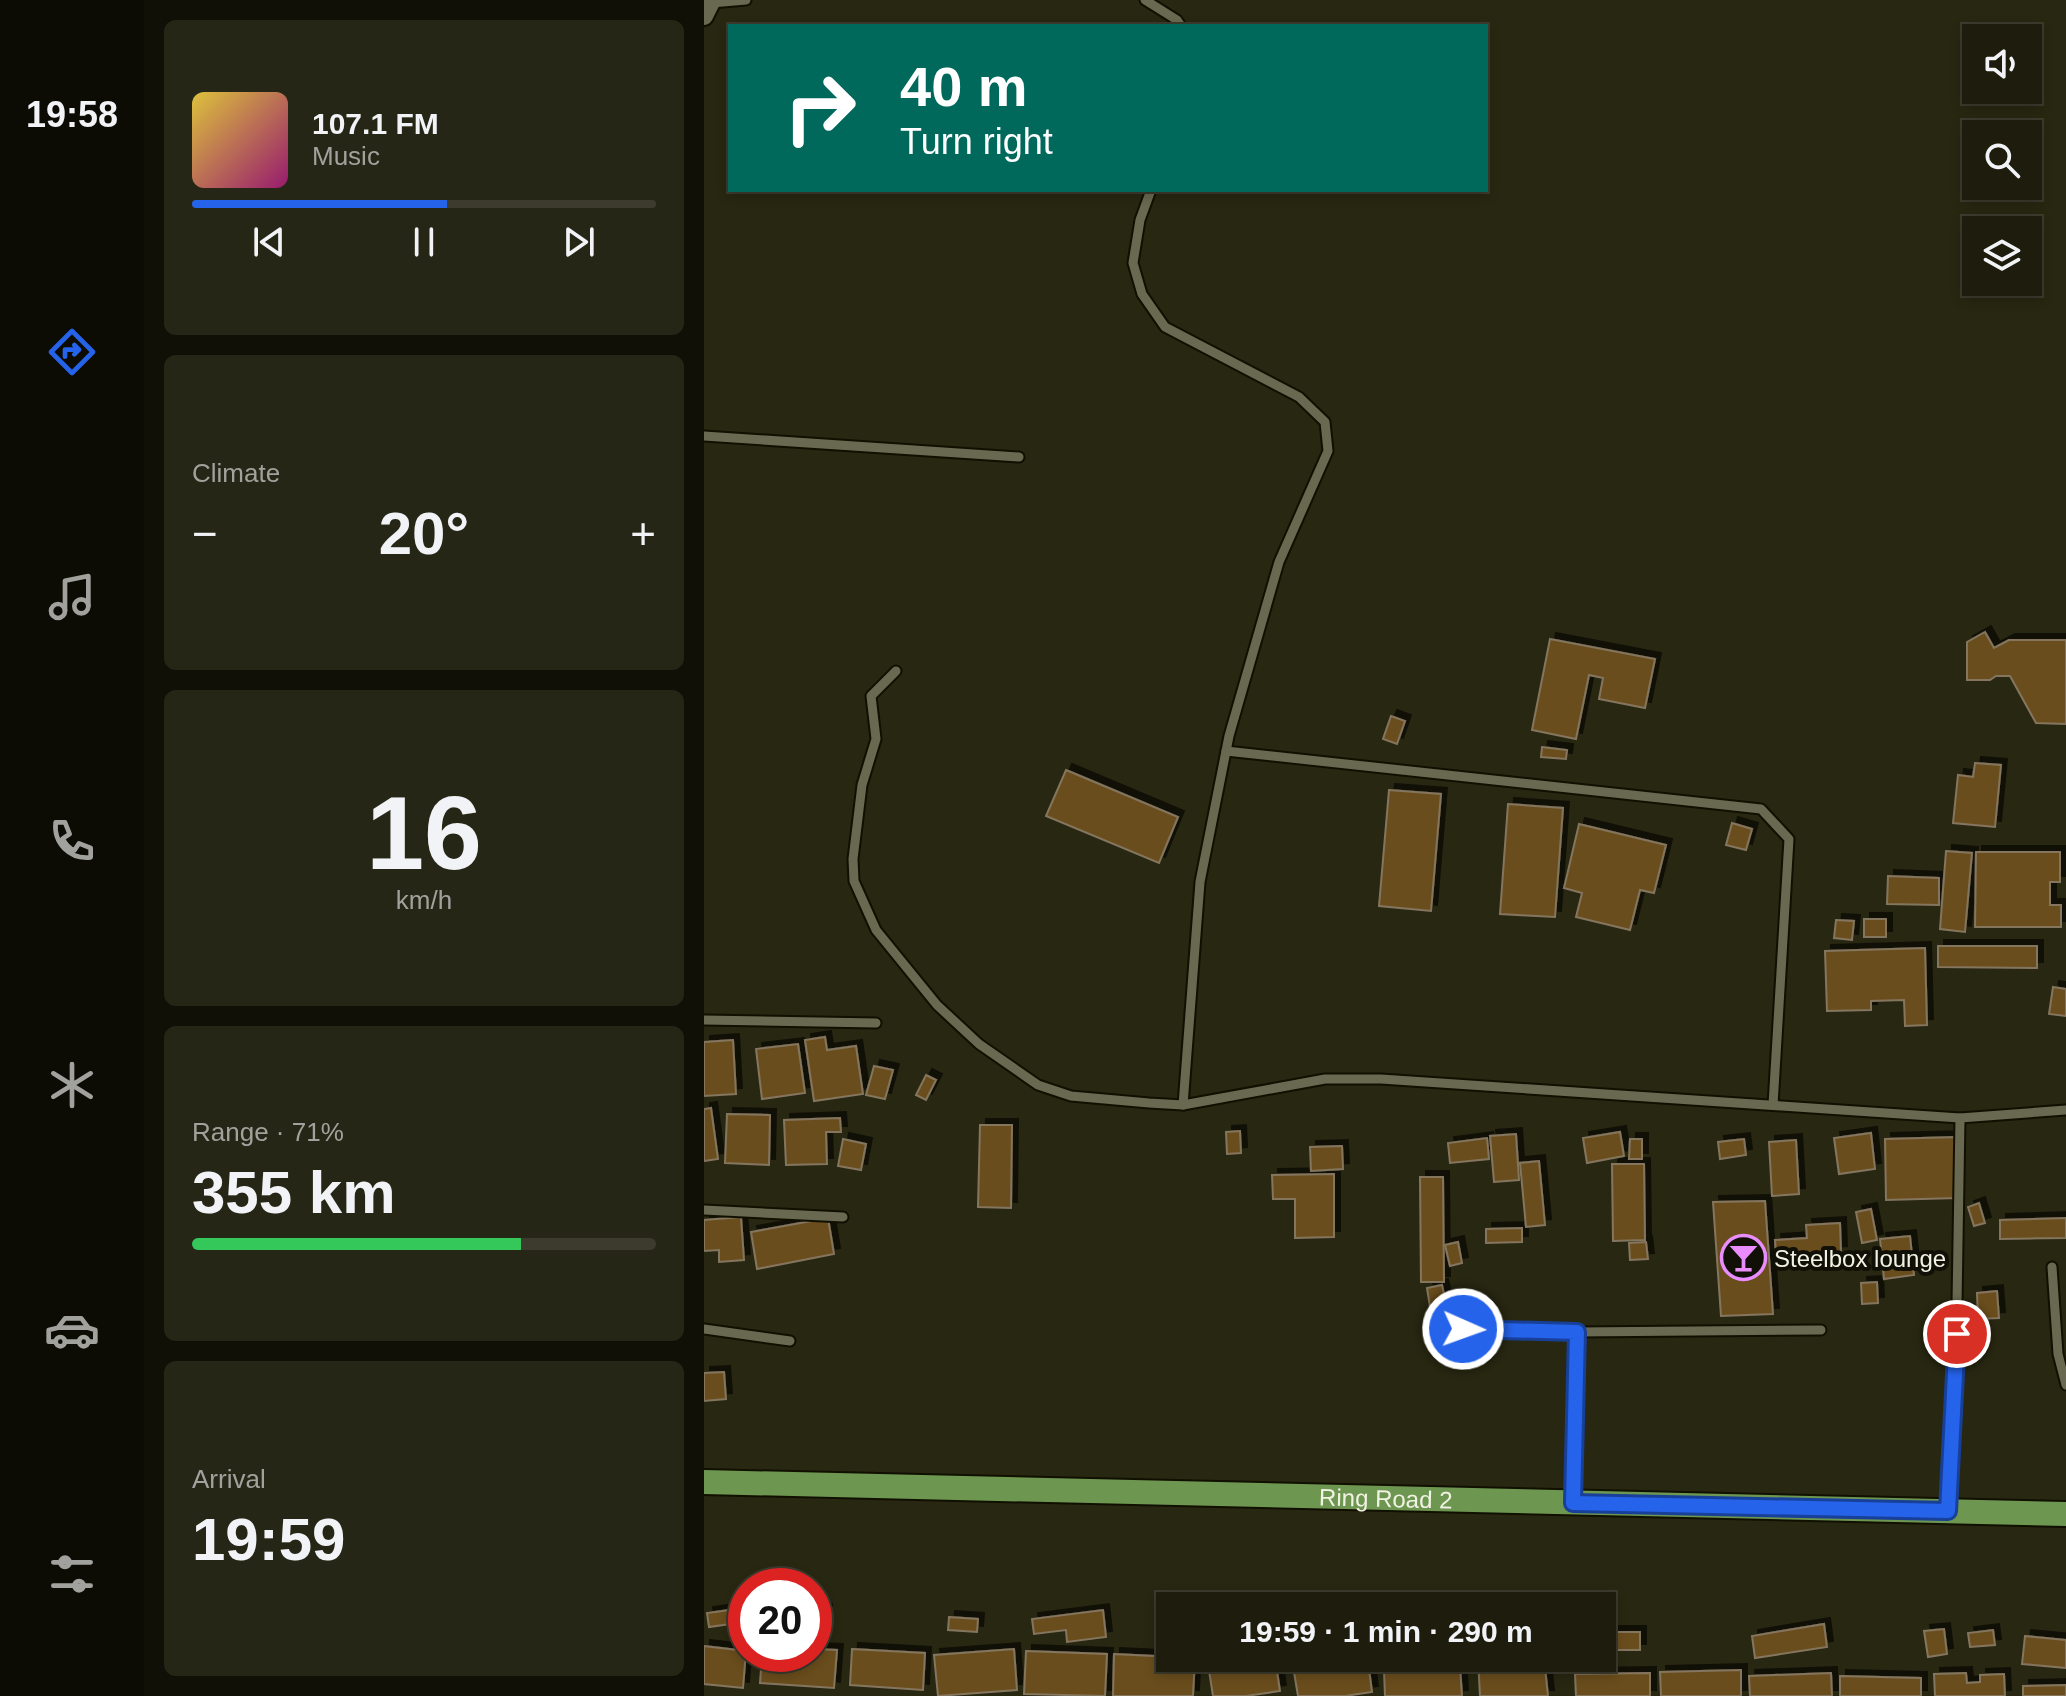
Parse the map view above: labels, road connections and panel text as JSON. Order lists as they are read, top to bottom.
{
  "streets": {
    "main road": ["Ring Road 2"]
  },
  "places": {
    "bar": ["Steelbox lounge"]
  },
  "page": {
    "tabs": "19:58",
    "turn": ["40 m", "Turn right"],
    "song": ["107.1 FM", "Music"],
    "tile": [
      "Climate",
      ["16", "km/h"],
      ["Range · 71%", "355 km"],
      ["Arrival", "19:59"]
    ],
    "heat": ["−", "20°", "+"],
    "limit": "20",
    "trip": "19:59 · 1 min · 290 m"
  }
}
